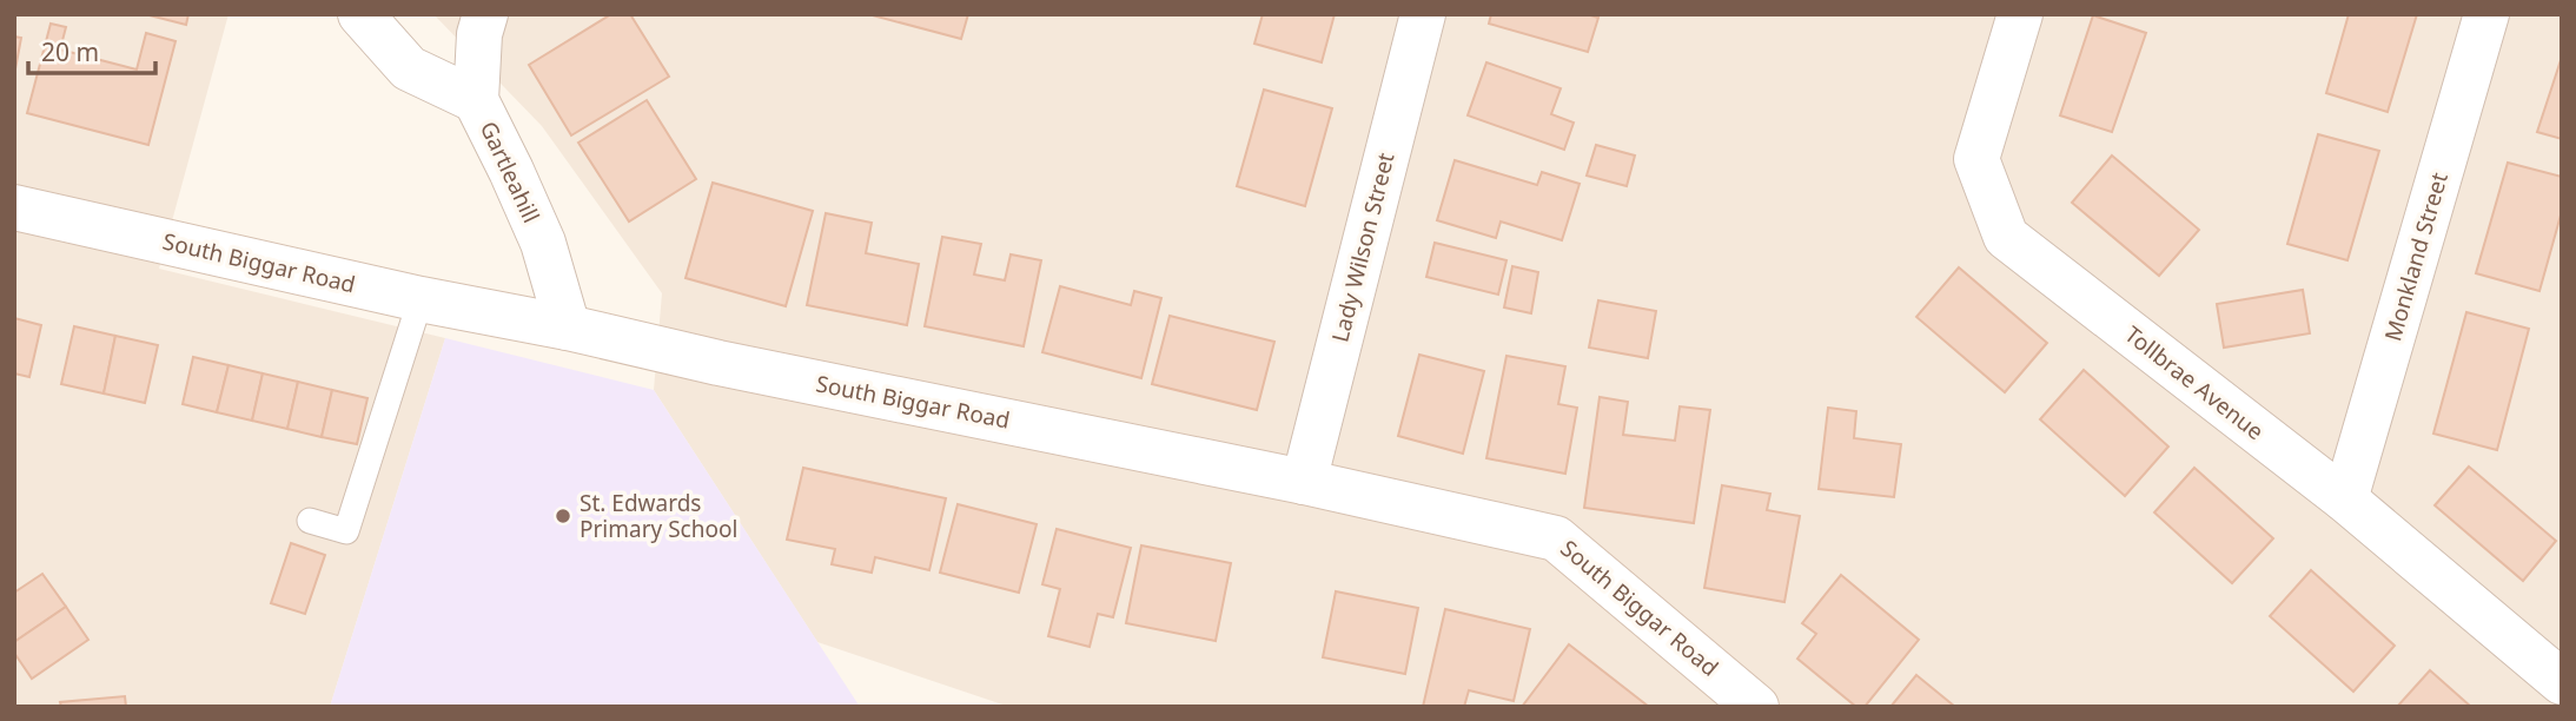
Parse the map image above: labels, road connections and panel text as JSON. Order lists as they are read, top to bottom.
{
  "streets": {
    "street": [
      "Gartleahill",
      "Lady Wilson Street",
      "Monkland Street",
      "South Biggar Road",
      "Tollbrae Avenue"
    ]
  },
  "crossings": [
    ["Gartleahill", "South Biggar Road"],
    ["Lady Wilson Street", "South Biggar Road"],
    ["Monkland Street", "Tollbrae Avenue"]
  ],
  "places": ["St. Edwards Primary School"],
  "scale_bar": "20 m"
}
